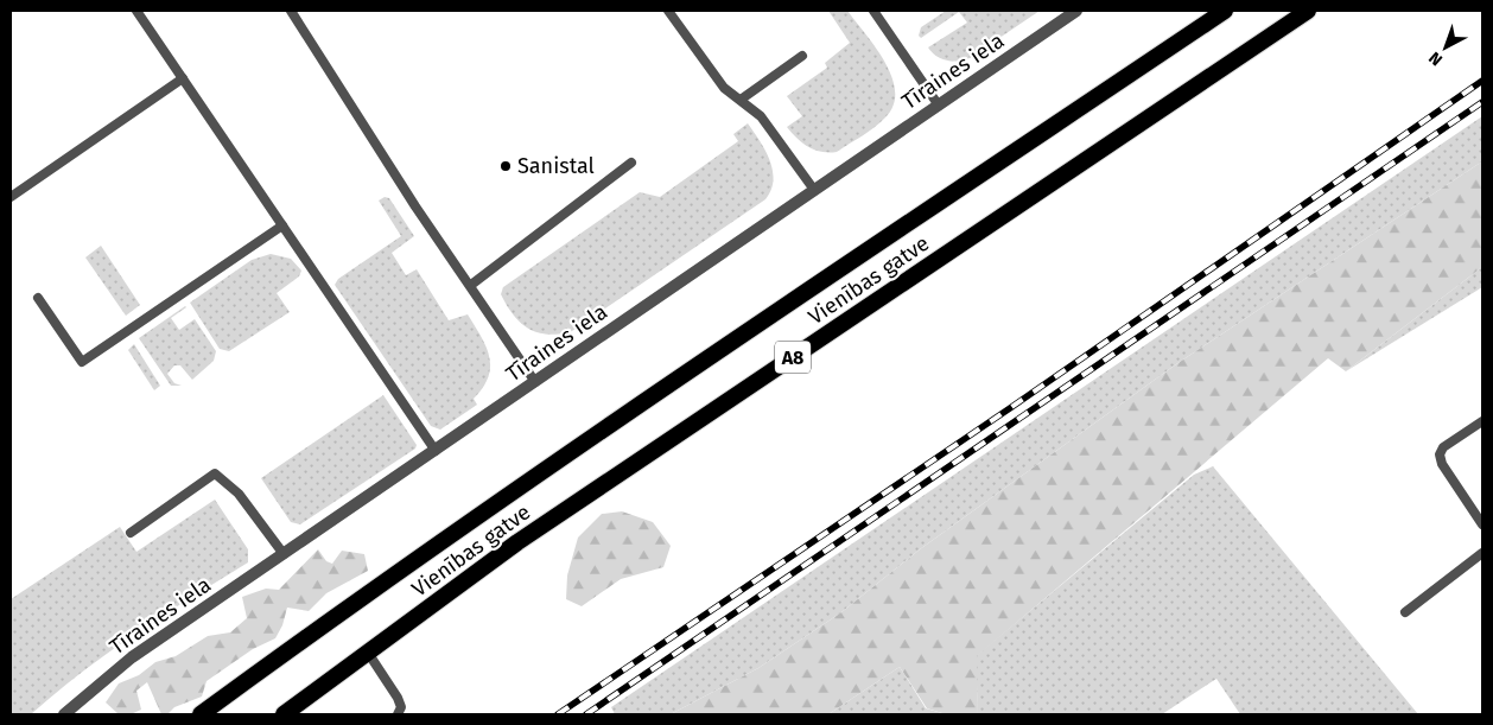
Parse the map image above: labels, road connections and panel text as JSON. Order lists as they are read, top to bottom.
{
  "streets": {
    "highway": ["Vienības gatve", "A8"],
    "street": ["Tīraines iela"]
  },
  "places": ["Sanistal"],
  "north": "bottom left"
}
